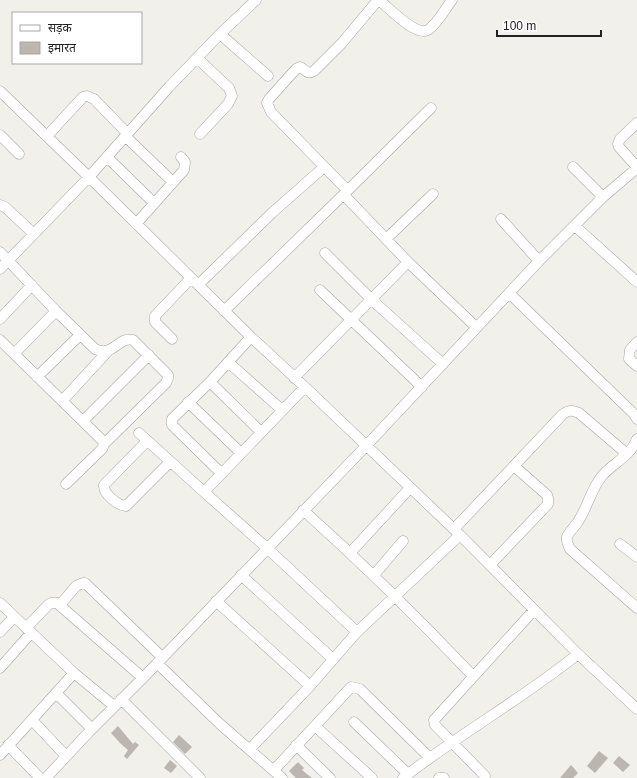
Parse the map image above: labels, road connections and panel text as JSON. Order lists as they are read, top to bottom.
{
  "legend": ["सड़क", "इमारत"],
  "scale_bar": "100 m"
}
